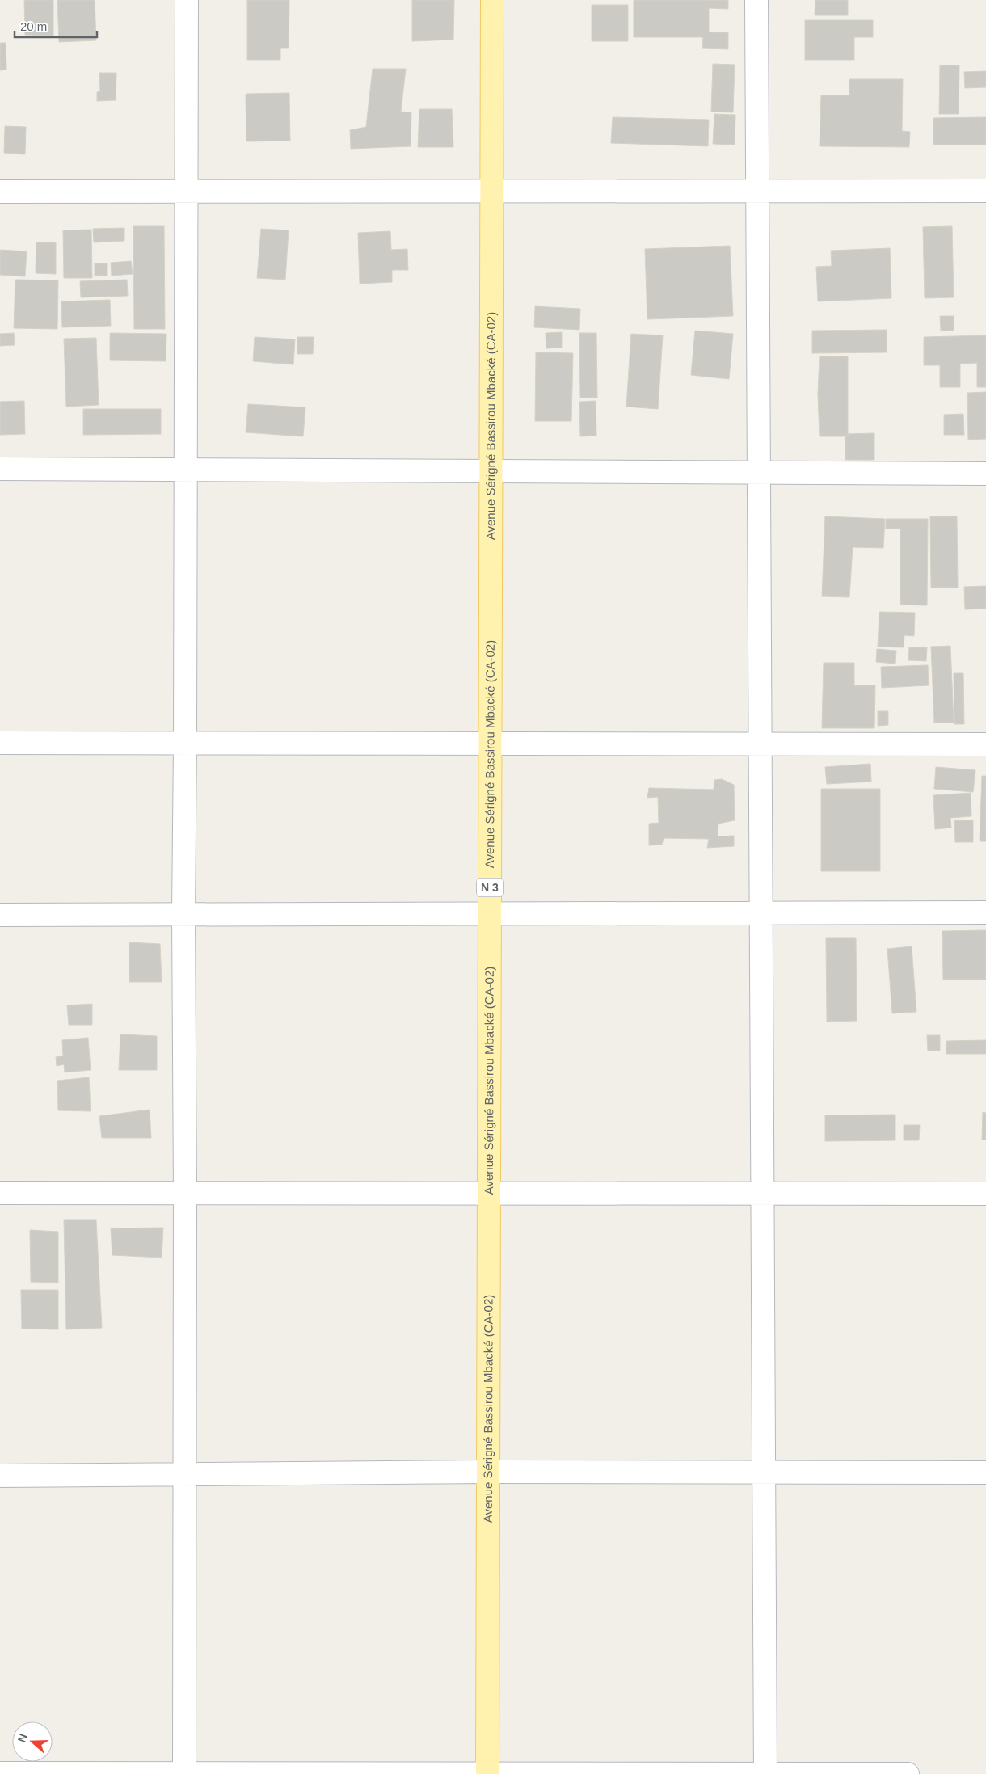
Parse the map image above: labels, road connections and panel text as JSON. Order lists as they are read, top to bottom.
{
  "streets": {
    "main road": ["Avenue Sérigné Bassirou Mbacké (CA-02)", "N 3"]
  },
  "scale_bar": "20 m",
  "north": "left"
}
